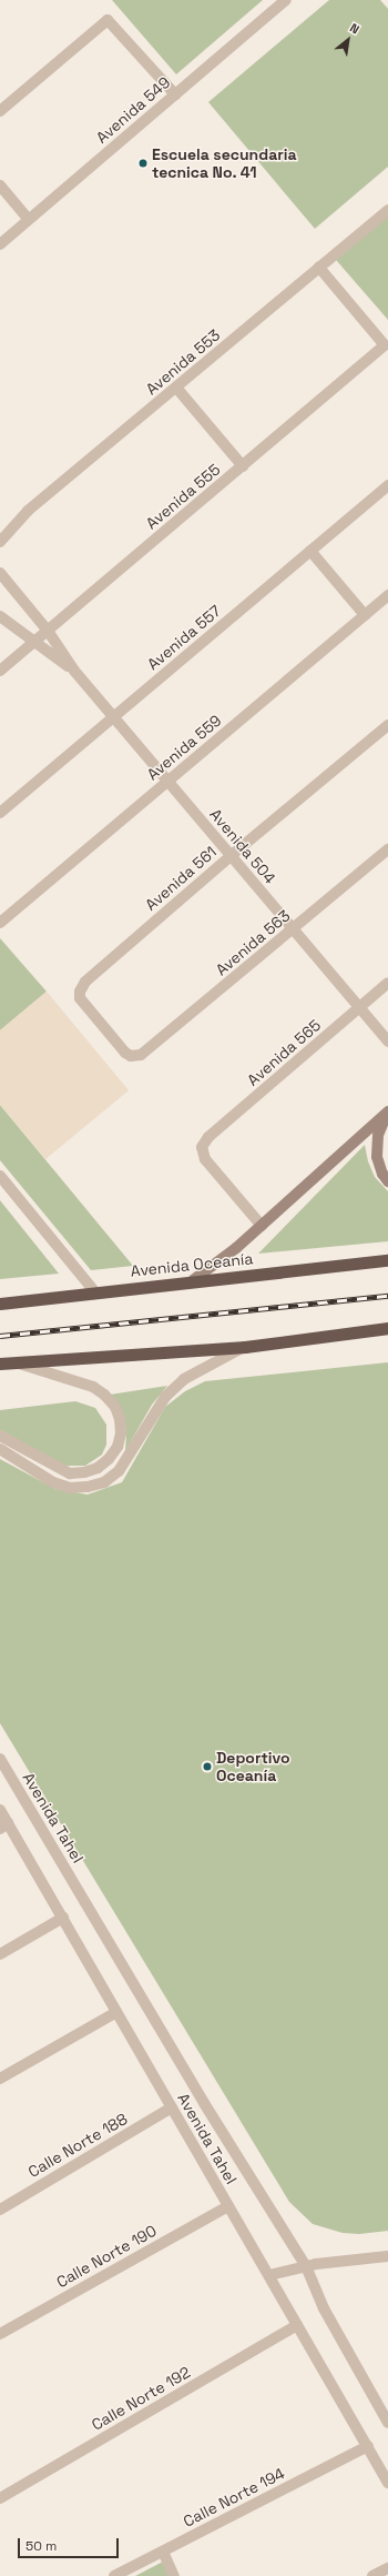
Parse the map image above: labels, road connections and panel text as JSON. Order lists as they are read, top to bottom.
{
  "streets": {
    "highway": ["Avenida Oceanía"],
    "street": [
      "Avenida 549",
      "Avenida 553",
      "Avenida 555",
      "Avenida 557",
      "Avenida 559",
      "Avenida 504",
      "Avenida 561",
      "Avenida 563",
      "Avenida 565",
      "Avenida Tahel",
      "Calle Norte 188",
      "Calle Norte 190",
      "Calle Norte 192",
      "Calle Norte 194"
    ]
  },
  "crossings": [
    ["Avenida 553", "Avenida 555"],
    ["Avenida 555", "Avenida 504"],
    ["Avenida 557", "Avenida 504"],
    ["Avenida 559", "Avenida 504"],
    ["Avenida 504", "Avenida 561"],
    ["Avenida 504", "Avenida 563"],
    ["Avenida 504", "Avenida 565"],
    ["Avenida 561", "Avenida 563"],
    ["Avenida Tahel", "Calle Norte 188"],
    ["Avenida Tahel", "Calle Norte 190"],
    ["Avenida Tahel", "Calle Norte 192"],
    ["Avenida Tahel", "Calle Norte 194"]
  ],
  "places": ["Escuela secundaria tecnica No. 41", "Deportivo Oceanía"],
  "scale_bar": "50 m",
  "north": "top right"
}
